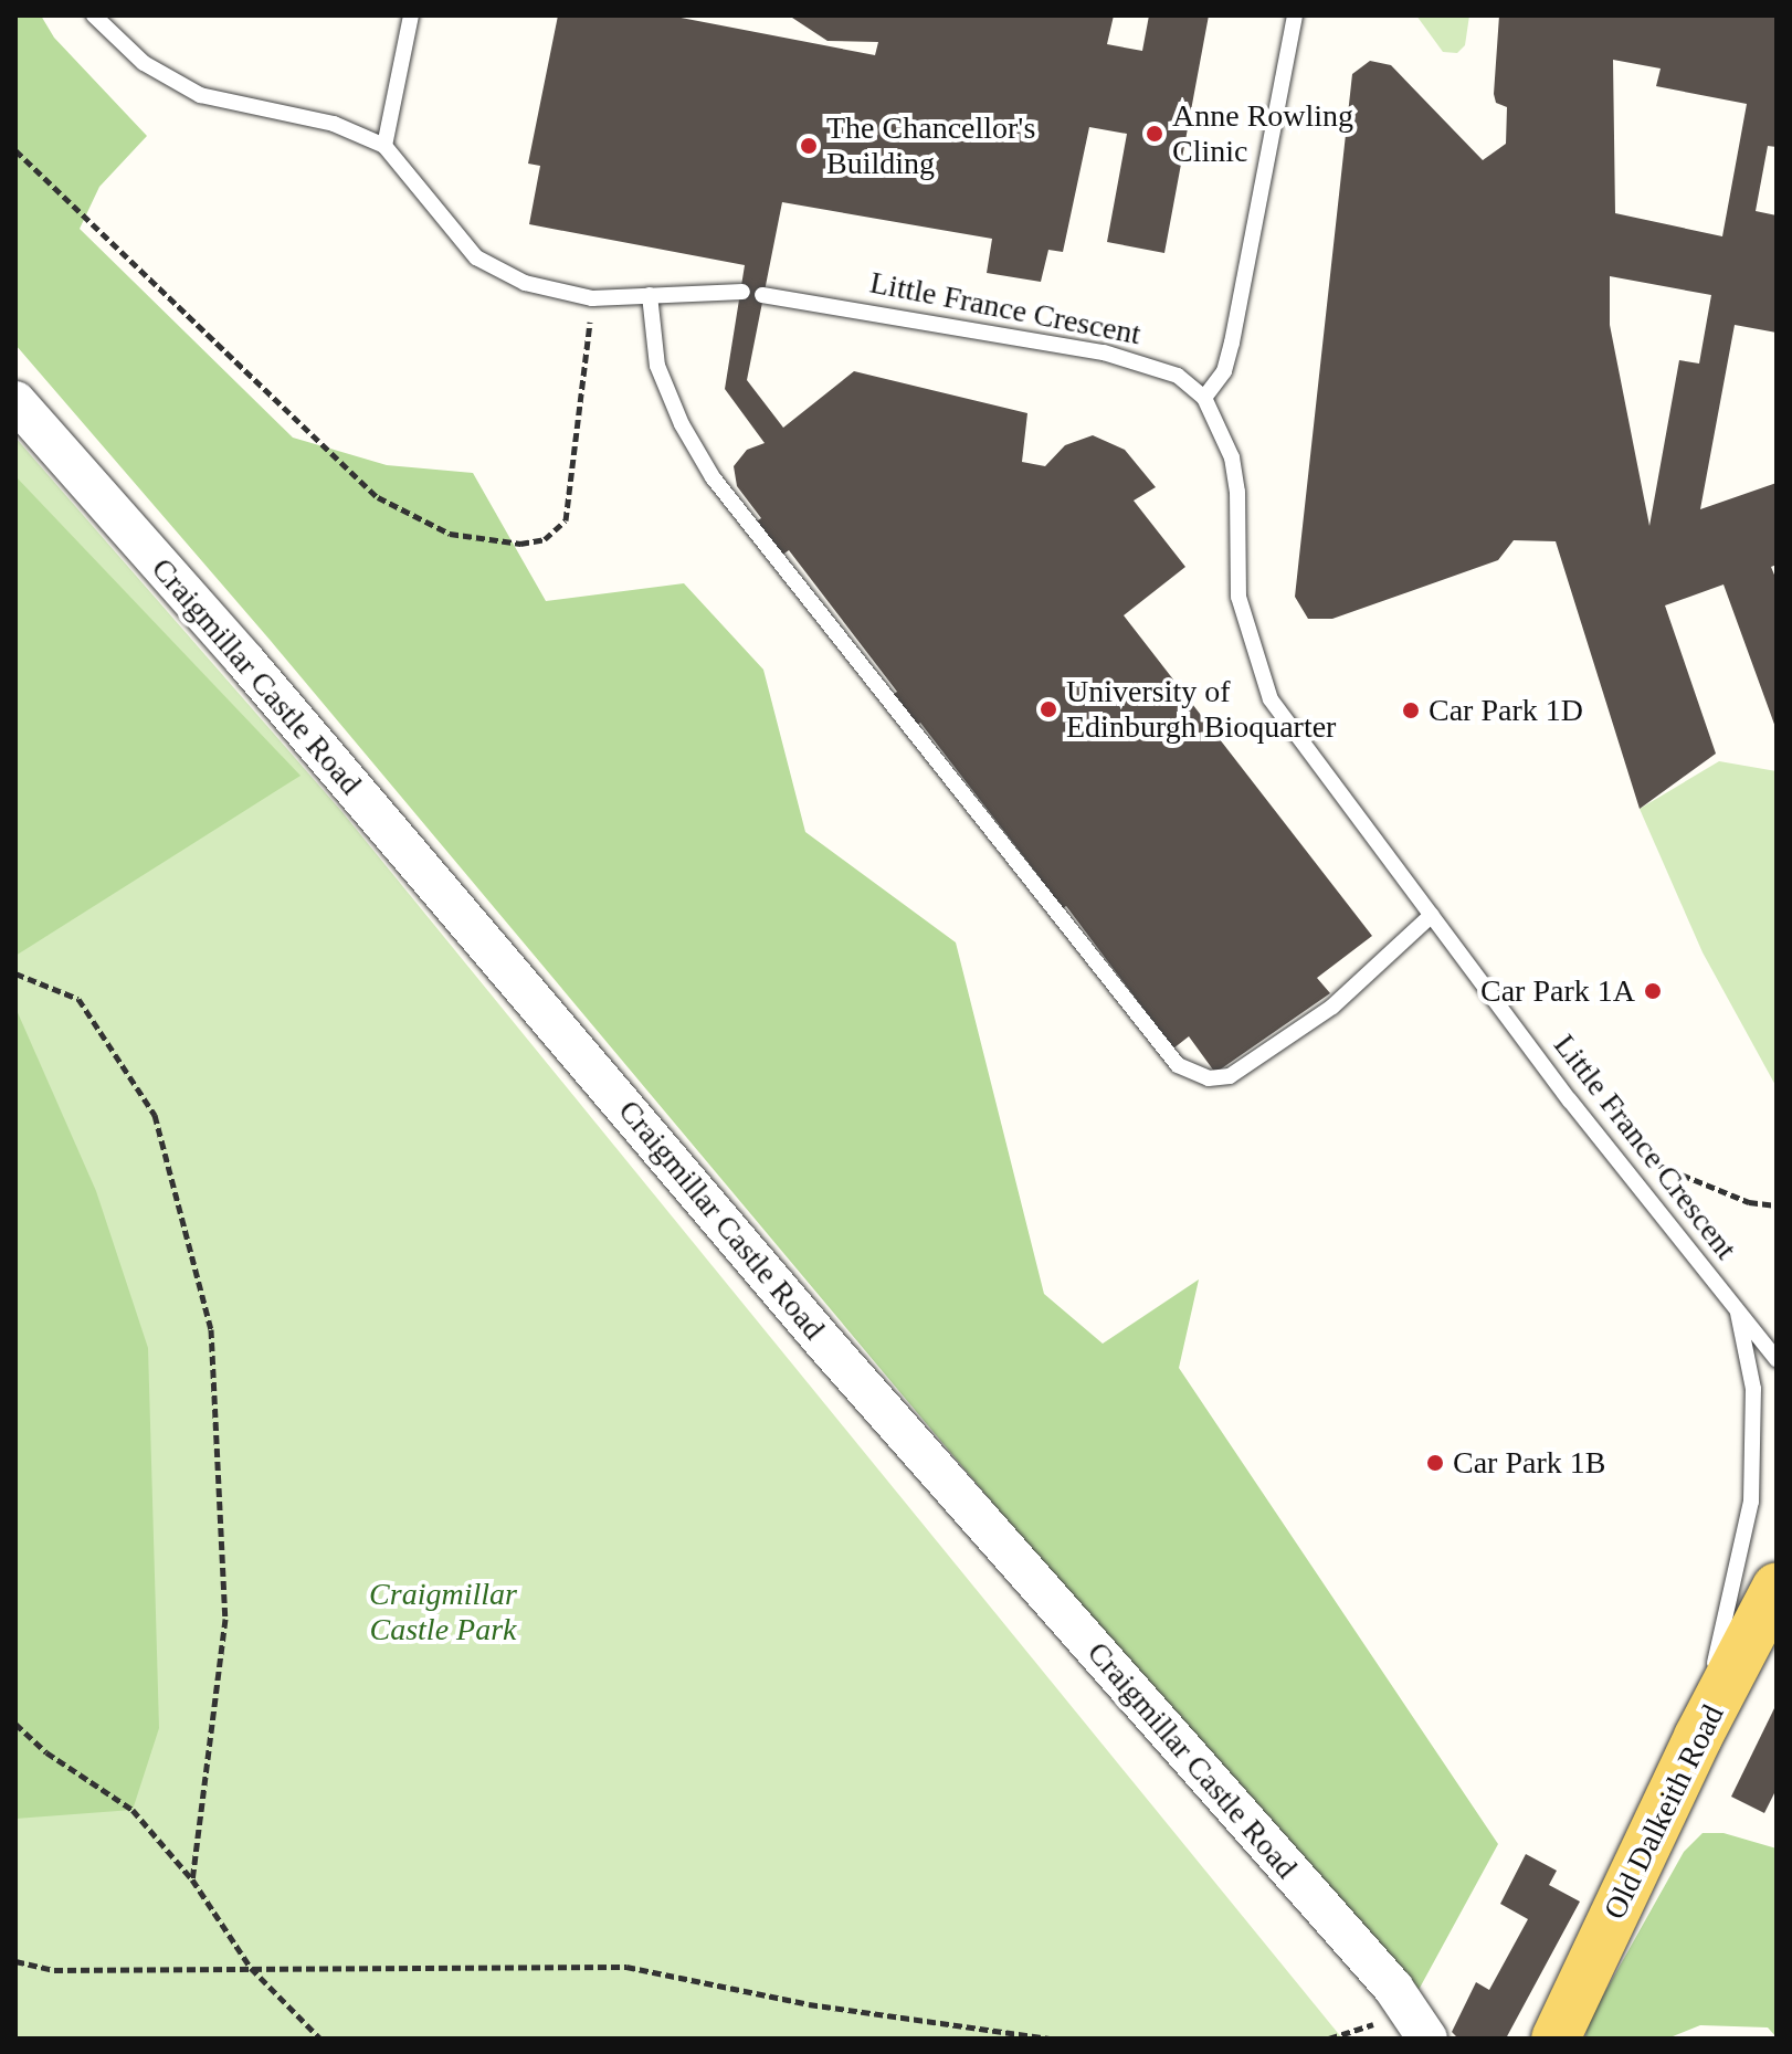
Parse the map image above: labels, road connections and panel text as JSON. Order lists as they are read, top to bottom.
{
  "streets": {
    "main road": ["Old Dalkeith Road"],
    "street": ["Craigmillar Castle Road"],
    "lane": ["Little France Crescent"]
  },
  "crossings": [
    ["Little France Crescent", "Old Dalkeith Road"]
  ],
  "parks": ["Craigmillar Castle Park"],
  "places": [
    "Anne Rowling Clinic",
    "The Chancellor's Building",
    "University of Edinburgh Bioquarter",
    "Car Park 1D",
    "Car Park 1A",
    "Car Park 1B"
  ]
}
